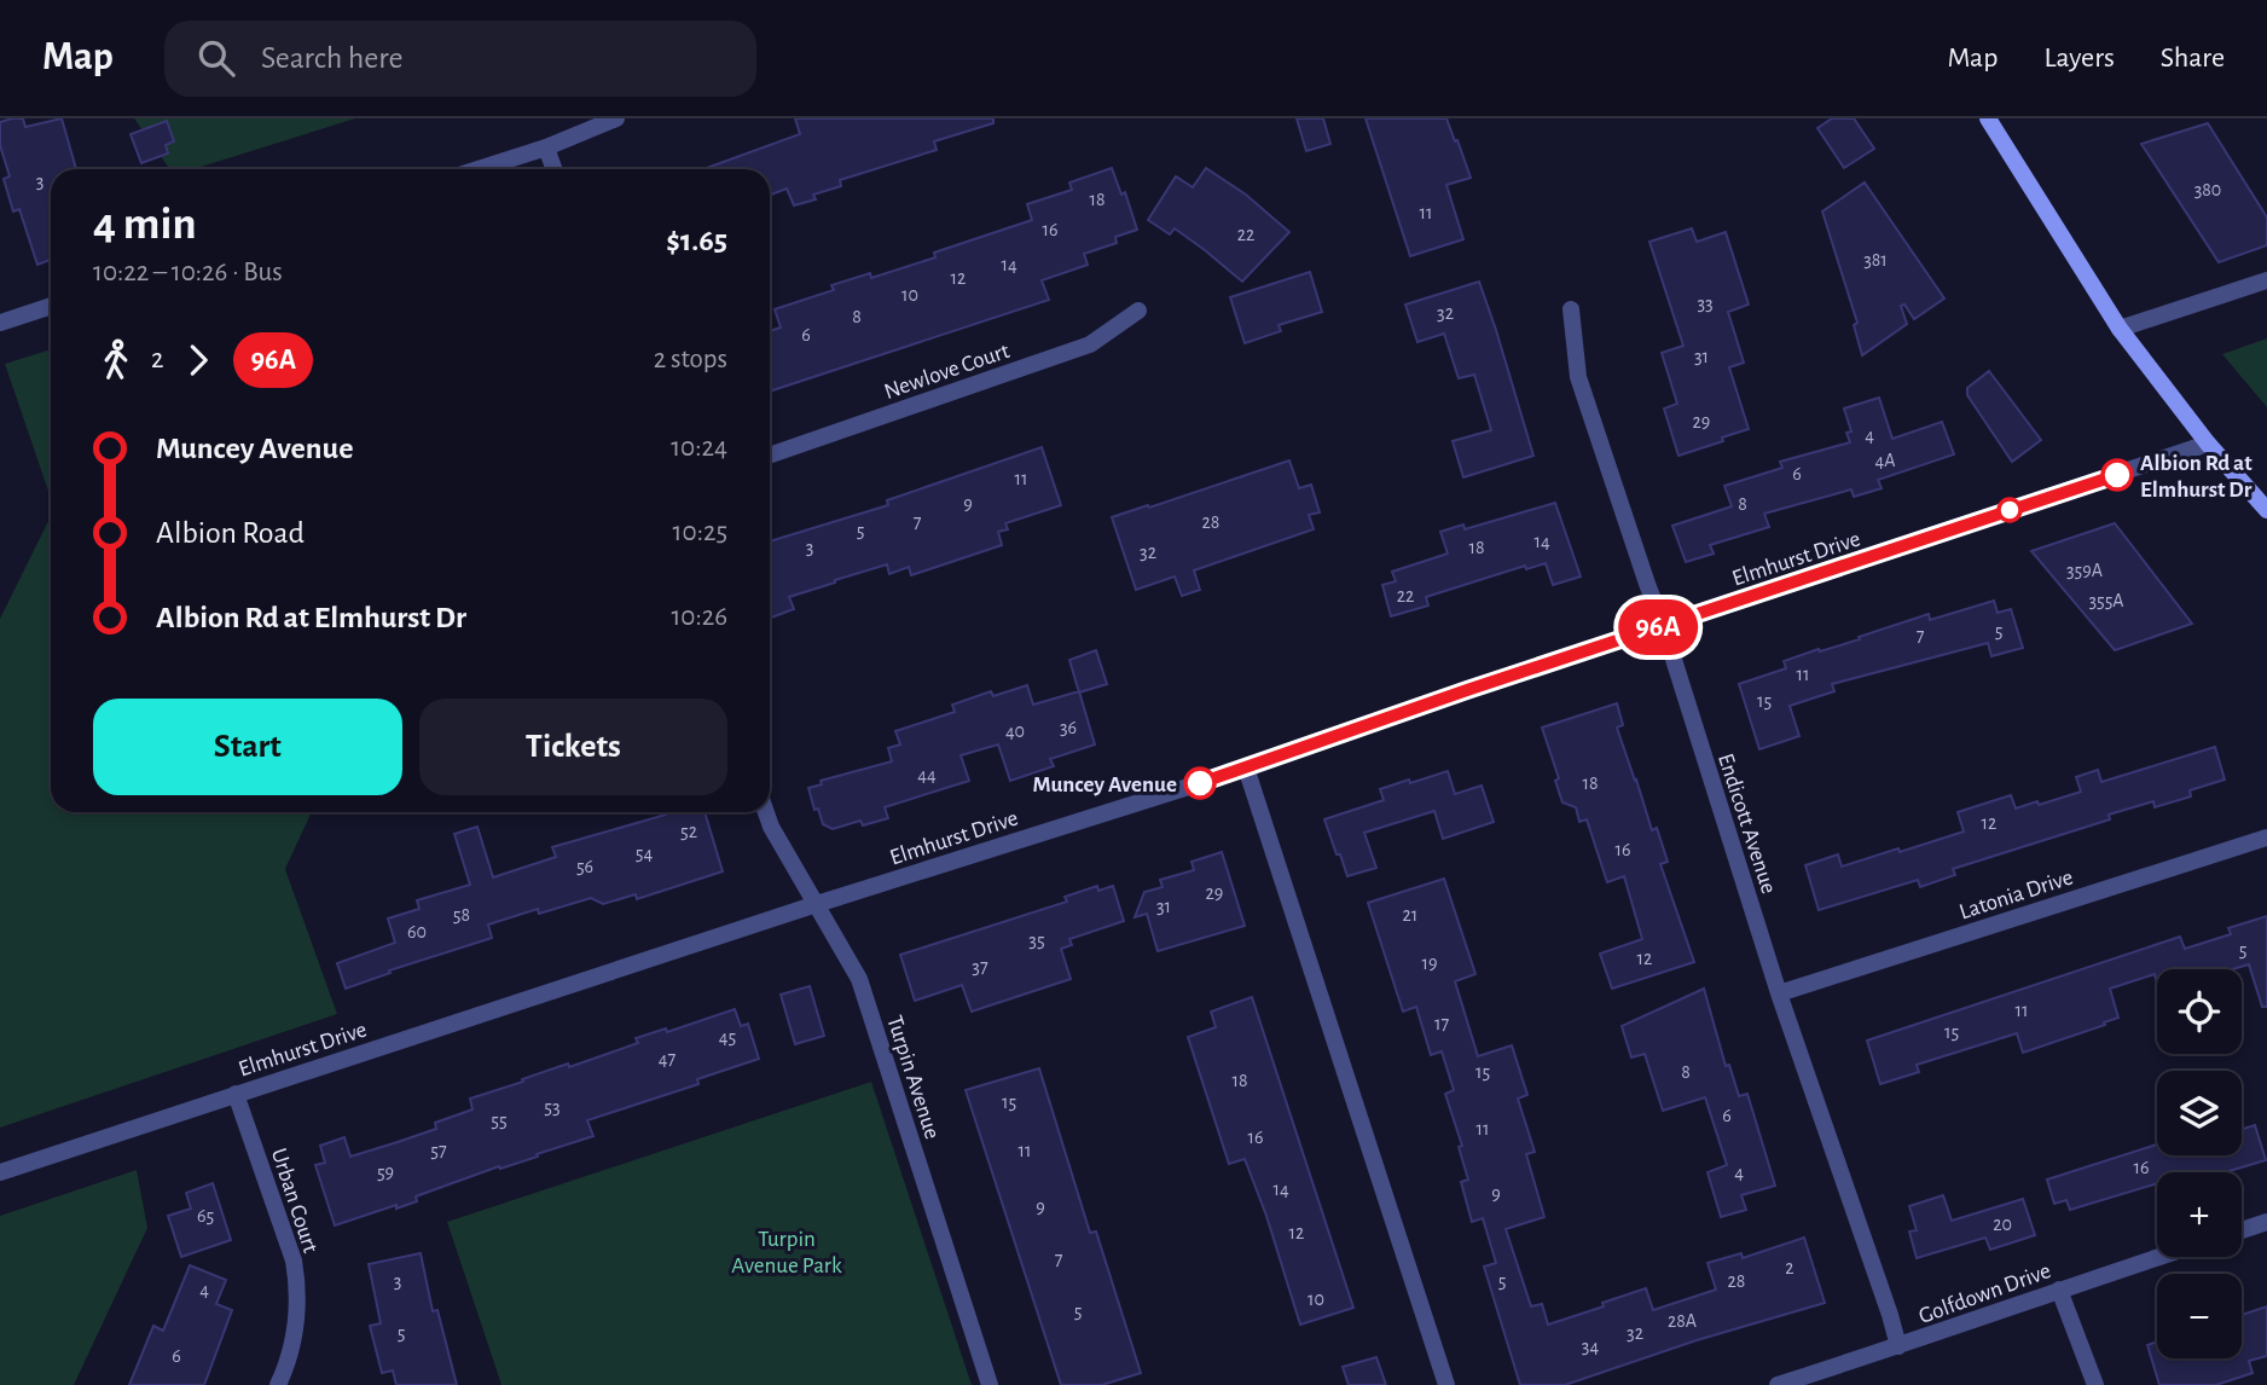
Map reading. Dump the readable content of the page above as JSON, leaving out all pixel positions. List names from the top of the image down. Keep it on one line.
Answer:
{"streets":{"street":["Newlove Court","Elmhurst Drive","Endicott Avenue","Latonia Drive","Turpin Avenue","Urban Court","Golfdown Drive"]},"crossings":[["Elmhurst Drive","Endicott Avenue"],["Elmhurst Drive","Turpin Avenue"],["Elmhurst Drive","Urban Court"],["Endicott Avenue","Latonia Drive"],["Endicott Avenue","Golfdown Drive"]],"parks":["Turpin Avenue Park"],"places":["Albion Rd at Elmhurst Dr","Muncey Avenue"],"lines":["bus line 96A"],"house_numbers":["3","380","18","11","16","22","381","14","12","10","33","32","8","6","31","29","4","4A","6","11","9","8","7","28","5","14","3","18","32","359A","22","355A","5","7","11","15","36","40","44","18","12","52","16","54","56","29","31","58","21","60","35","5","12","19","37","11","17","15","45","47","15","8","18","15","53","6","55","11","16","57","11","16","59","4","14","9","9","65","20","12","7","2","3","5","28","4","10","5","28A","5","32","34","6"],"page":{"header":"Map","search":"Search here","nav":["Map","Layers","Share"],"on_map":"96A","heading":["4 min","10:22 – 10:26 · Bus","$1.65"],"legs":["2","96A","2 stops"],"list":[{"name":"Muncey Avenue","value":"10:24"},{"name":"Albion Road","value":"10:25"},{"name":"Albion Rd at Elmhurst Dr","value":"10:26"}],"buttons":["Start","Tickets"],"map_buttons":["+","−"]}}
